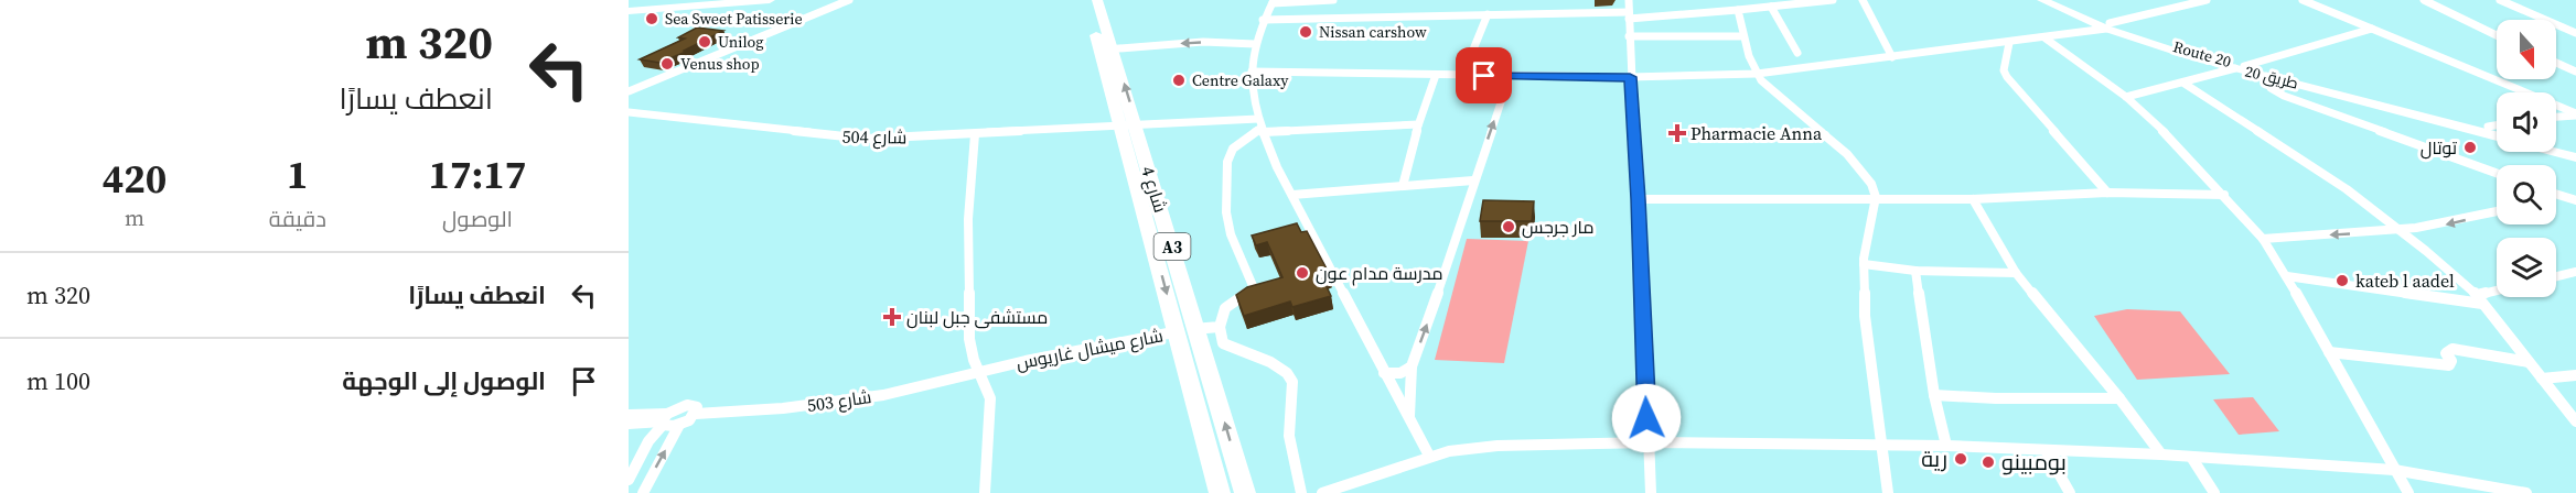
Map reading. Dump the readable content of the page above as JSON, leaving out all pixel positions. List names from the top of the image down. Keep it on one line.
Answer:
{"streets":{"main road":["Route 20","طريق 20","شارع 4","A3"],"street":["شارع 504","شارع ميشال غاريوس","شارع 503"]},"crossings":[["Route 20","طريق 20"],["شارع 504","شارع 4"],["شارع 4","شارع ميشال غاريوس"],["شارع ميشال غاريوس","شارع 503"]],"places":{"other":["Sea Sweet Patisserie","Nissan carshow","Unilog","Venus shop","Centre Galaxy","توتال","مار جرجس","مدرسة مدام عون","kateb l aadel","رية","بومبينو"],"health":["Pharmacie Anna","مستشفى جبل لبنان"]},"north":"bottom","page":{"turn":["320 m","انعطف يسارًا"],"eta":["17:17","الوصول","1","دقيقة","420","m"],"list":[{"name":"انعطف يسارًا","value":"320 m"},{"name":"الوصول إلى الوجهة","value":"100 m"}]}}
